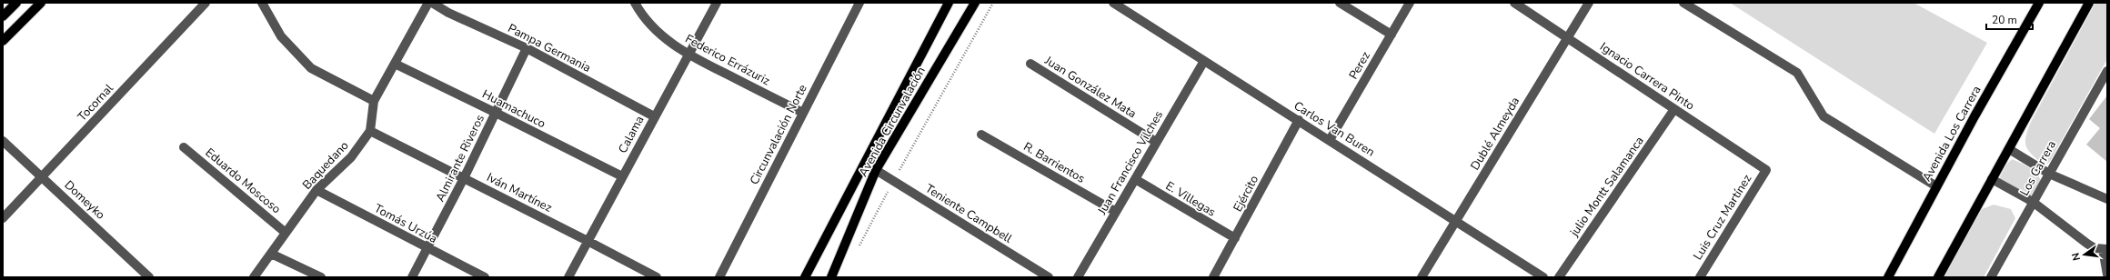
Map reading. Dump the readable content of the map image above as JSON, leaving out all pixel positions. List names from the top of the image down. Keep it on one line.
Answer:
{"streets":{"main road":["Avenida Circunvalación","Avenida Los Carrera"],"street":["Pampa Germania","Federico Errázuriz","Perez","Ignacio Carrera Pinto","Juan González Mata","Tocornal","Huamachuco","Carlos Van Buren","Dublé Almeyda","Calama","Circunvalación Norte","Almirante Riveros","R. Barrientos","Juan Francisco Vilches","Baquedano","Los Carrera","Eduardo Moscoso","julio Montt Salamanca","Iván Martínez","Ejército","E. Villegas","Domeyko","Teniente Campbell","Luis Cruz Martínez","Tomás Urzúa"]},"crossings":[["Pampa Germania","Calama"],["Pampa Germania","Almirante Riveros"],["Federico Errázuriz","Calama"],["Federico Errázuriz","Circunvalación Norte"],["Perez","Carlos Van Buren"],["Ignacio Carrera Pinto","Dublé Almeyda"],["Ignacio Carrera Pinto","julio Montt Salamanca"],["Ignacio Carrera Pinto","Luis Cruz Martínez"],["Juan González Mata","Juan Francisco Vilches"],["Tocornal","Domeyko"],["Huamachuco","Calama"],["Huamachuco","Almirante Riveros"],["Huamachuco","Baquedano"],["Avenida Circunvalación","Teniente Campbell"],["Carlos Van Buren","Dublé Almeyda"],["Carlos Van Buren","Juan Francisco Vilches"],["Carlos Van Buren","Ejército"],["Calama","Iván Martínez"],["Almirante Riveros","Iván Martínez"],["Almirante Riveros","Tomás Urzúa"],["R. Barrientos","Juan Francisco Vilches"],["Juan Francisco Vilches","E. Villegas"],["Baquedano","Eduardo Moscoso"],["Baquedano","Iván Martínez"],["Baquedano","Tomás Urzúa"],["Ejército","E. Villegas"]],"scale_bar":"20 m","north":"left"}
